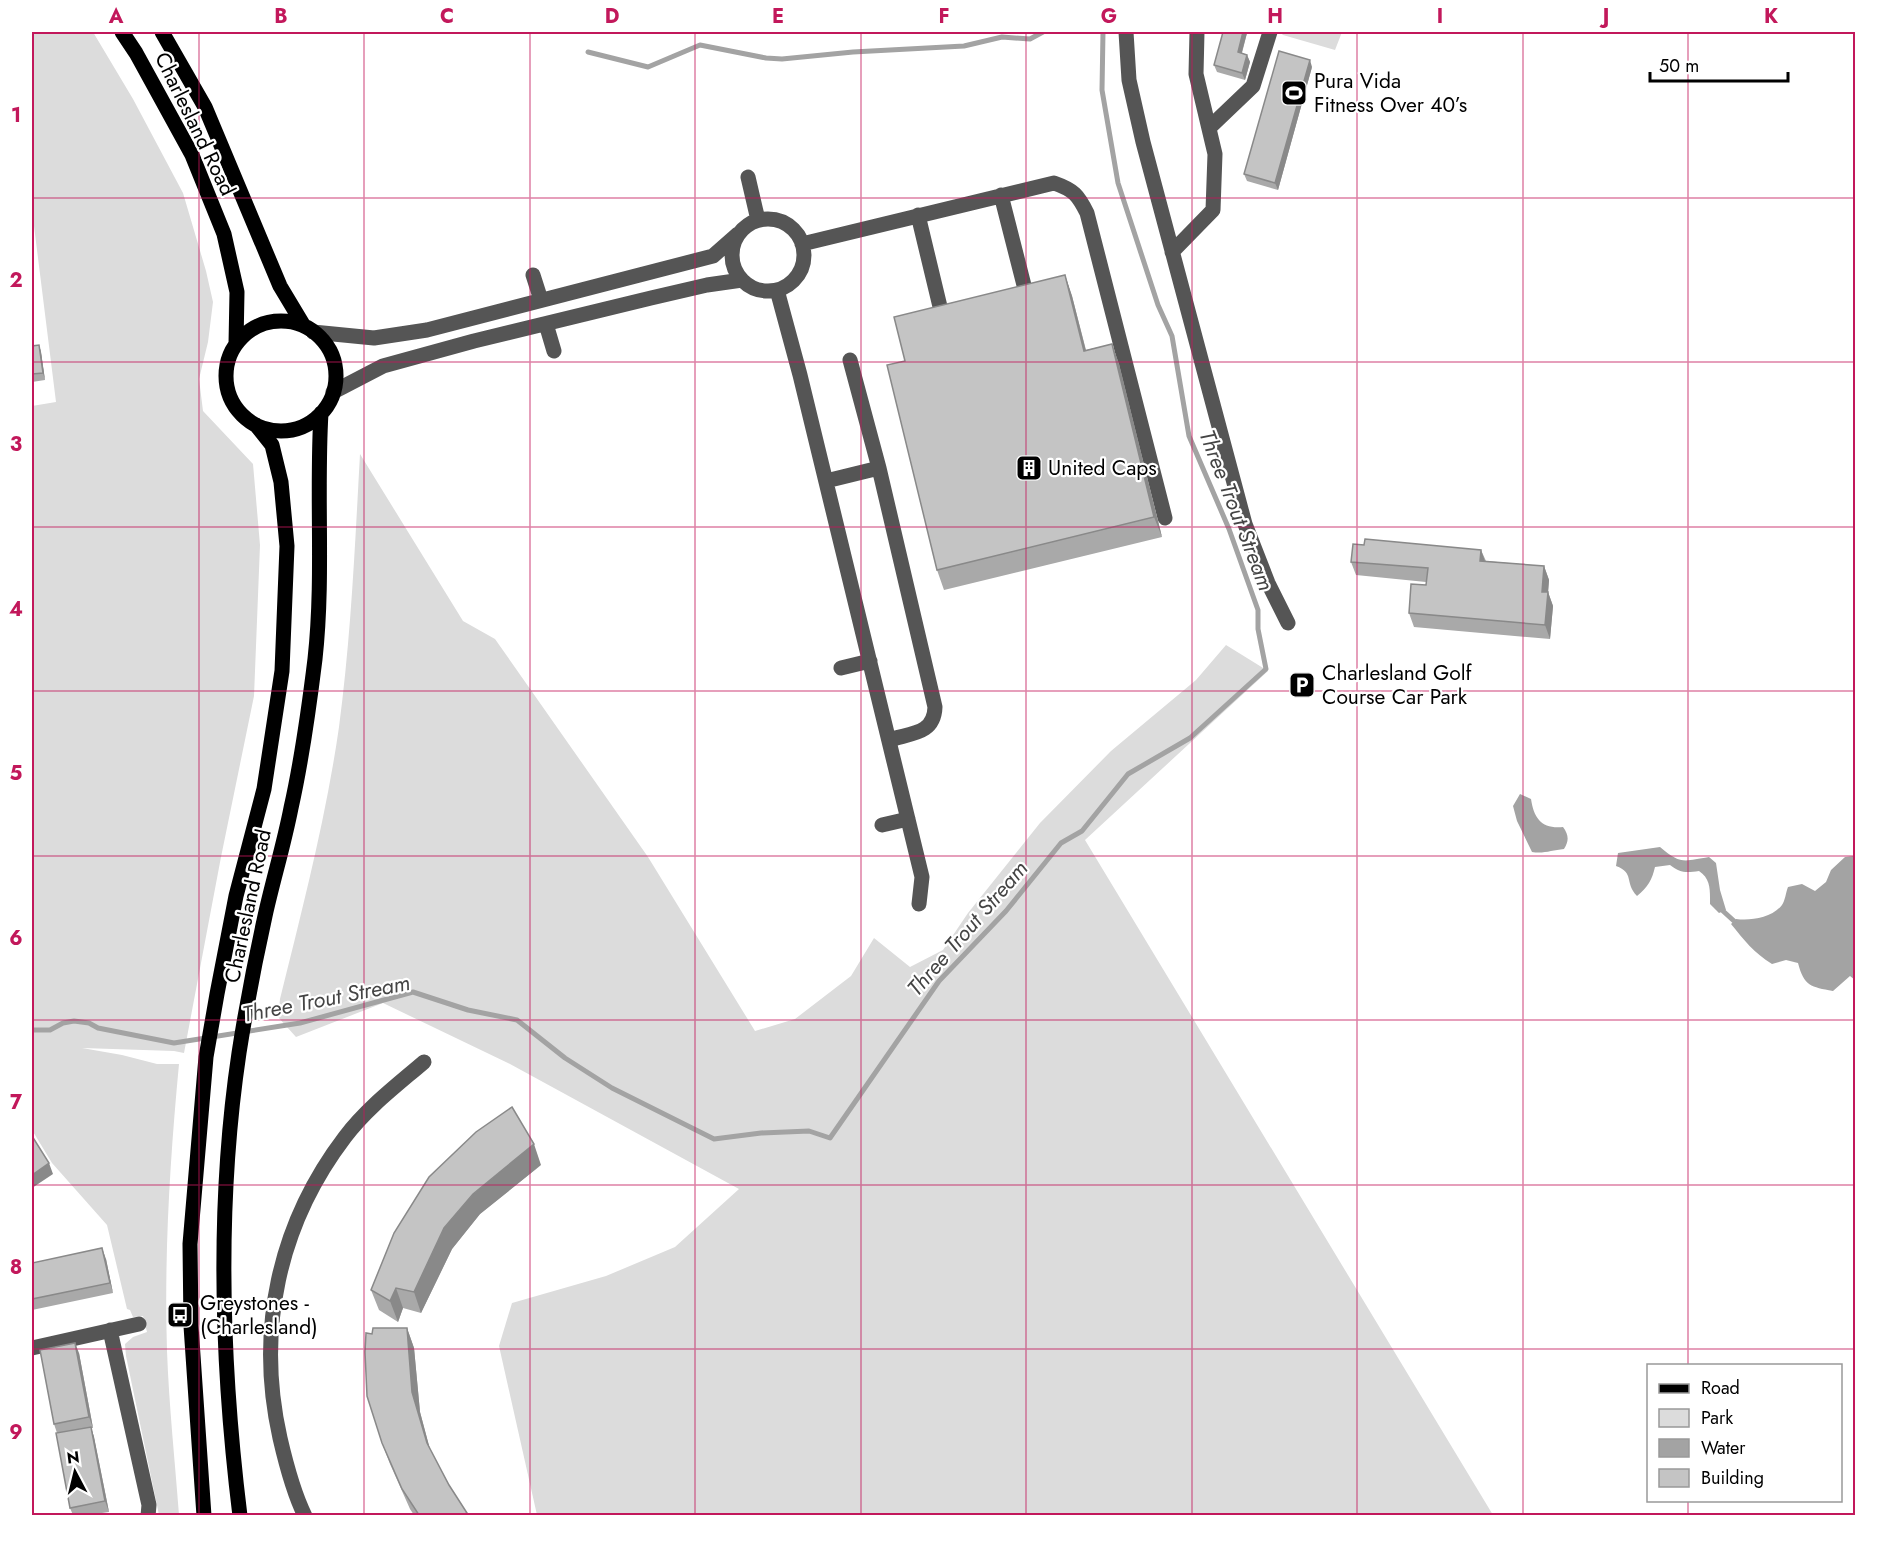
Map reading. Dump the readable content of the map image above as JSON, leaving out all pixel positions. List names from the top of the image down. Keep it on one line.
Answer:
{"streets":{"main road":["Charlesland Road"]},"water":["Three Trout Stream"],"places":{"sports":["Pura Vida Fitness Over 40’s"],"building":["United Caps"],"parking":["Charlesland Golf Course Car Park"],"bus stop":["Greystones - (Charlesland)"]},"legend":["Road","Park","Water","Building"],"scale_bar":"50 m","north":"top","grid":{"columns":["A","B","C","D","E","F","G","H","I","J","K"],"rows":["1","2","3","4","5","6","7","8","9"]}}
